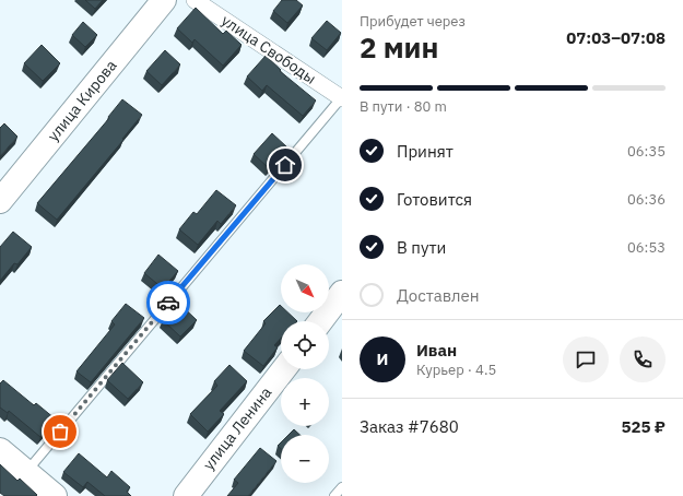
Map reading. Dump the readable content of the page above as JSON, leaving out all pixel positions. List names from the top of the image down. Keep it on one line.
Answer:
{"streets":{"main road":["улица Кирова","улица Ленина"],"street":["улица Свободы"]},"north":"bottom right","page":{"heading":["2 мин","Прибудет через","07:03–07:08"],"panel":["Иван","Курьер · 4.5","Заказ #7680","525 ₽"],"bar":"В пути · 80 m","list":[["Принят","06:35"],["Готовится","06:36"],["В пути","06:53"],"Доставлен"],"map_buttons":["+","−"],"round":"И"}}
